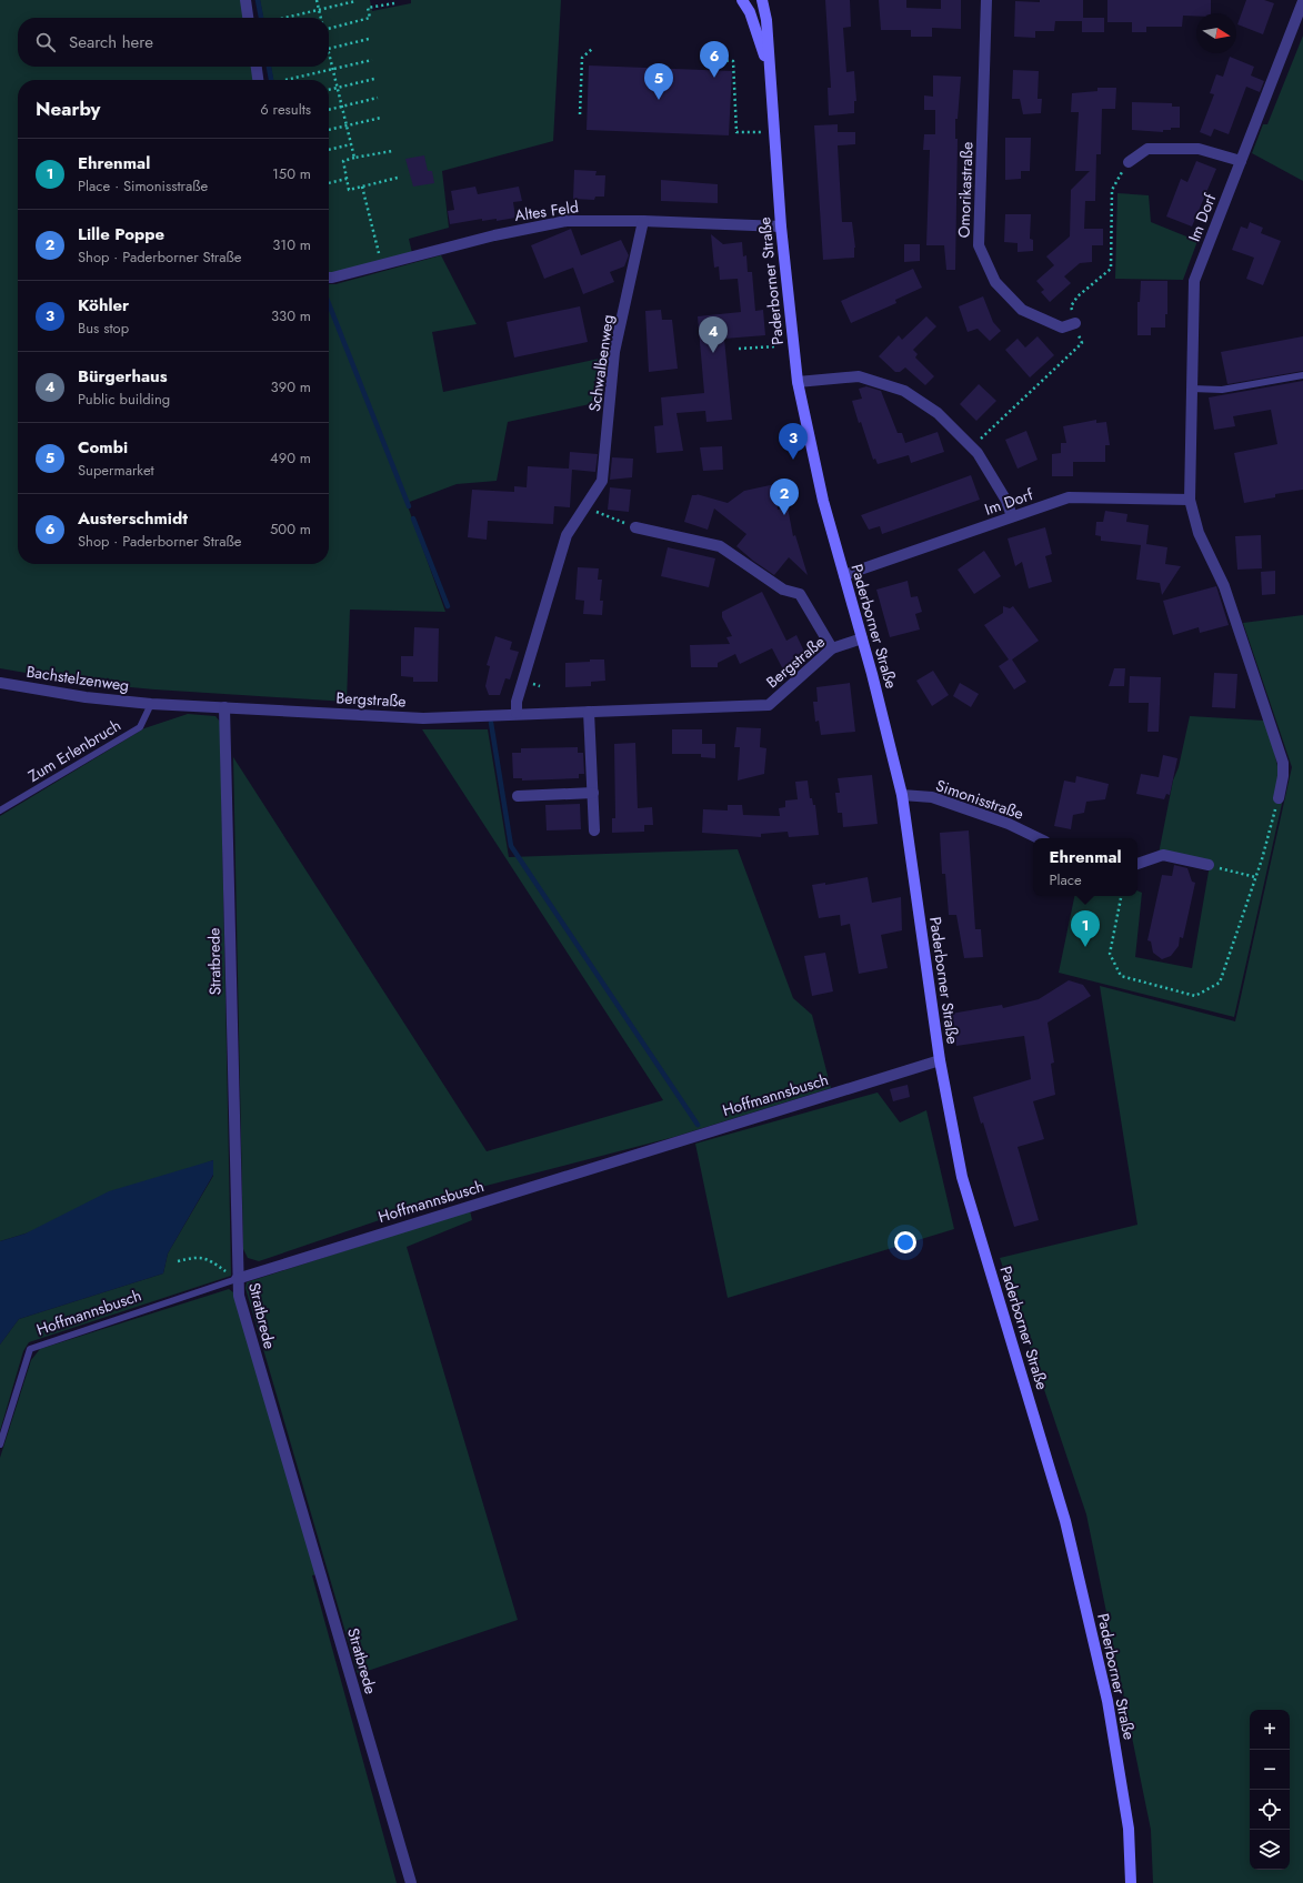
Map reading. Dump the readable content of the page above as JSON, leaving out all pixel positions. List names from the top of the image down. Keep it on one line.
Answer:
{"streets":{"main road":["Paderborner Straße"],"street":["Omorikastraße","Altes Feld","Im Dorf","Schwalbenweg","Bergstraße","Bachstelzenweg","Simonisstraße","Stratbrede","Hoffmannsbusch"],"lane":["Zum Erlenbruch"]},"crossings":[["Altes Feld","Paderborner Straße"],["Altes Feld","Schwalbenweg"],["Im Dorf","Paderborner Straße"],["Paderborner Straße","Bergstraße"],["Paderborner Straße","Simonisstraße"],["Paderborner Straße","Hoffmannsbusch"],["Schwalbenweg","Bergstraße"],["Bergstraße","Bachstelzenweg"],["Bergstraße","Zum Erlenbruch"],["Bergstraße","Stratbrede"],["Bachstelzenweg","Zum Erlenbruch"],["Stratbrede","Hoffmannsbusch"]],"north":"right","page":{"search":"Search here","pins":["6","5","4","3","2","1"],"heading":["Nearby","6 results"],"list":[{"mark":"1","name":"Ehrenmal","note":"Place · Simonisstraße","value":"150 m"},{"mark":"2","name":"Lille Poppe","note":"Shop · Paderborner Straße","value":"310 m"},{"mark":"3","name":"Köhler","note":"Bus stop","value":"330 m"},{"mark":"4","name":"Bürgerhaus","note":"Public building","value":"390 m"},{"mark":"5","name":"Combi","note":"Supermarket","value":"490 m"},{"mark":"6","name":"Austerschmidt","note":"Shop · Paderborner Straße","value":"500 m"}],"popup":["Ehrenmal","Place"],"map_buttons":["+","−"]}}
